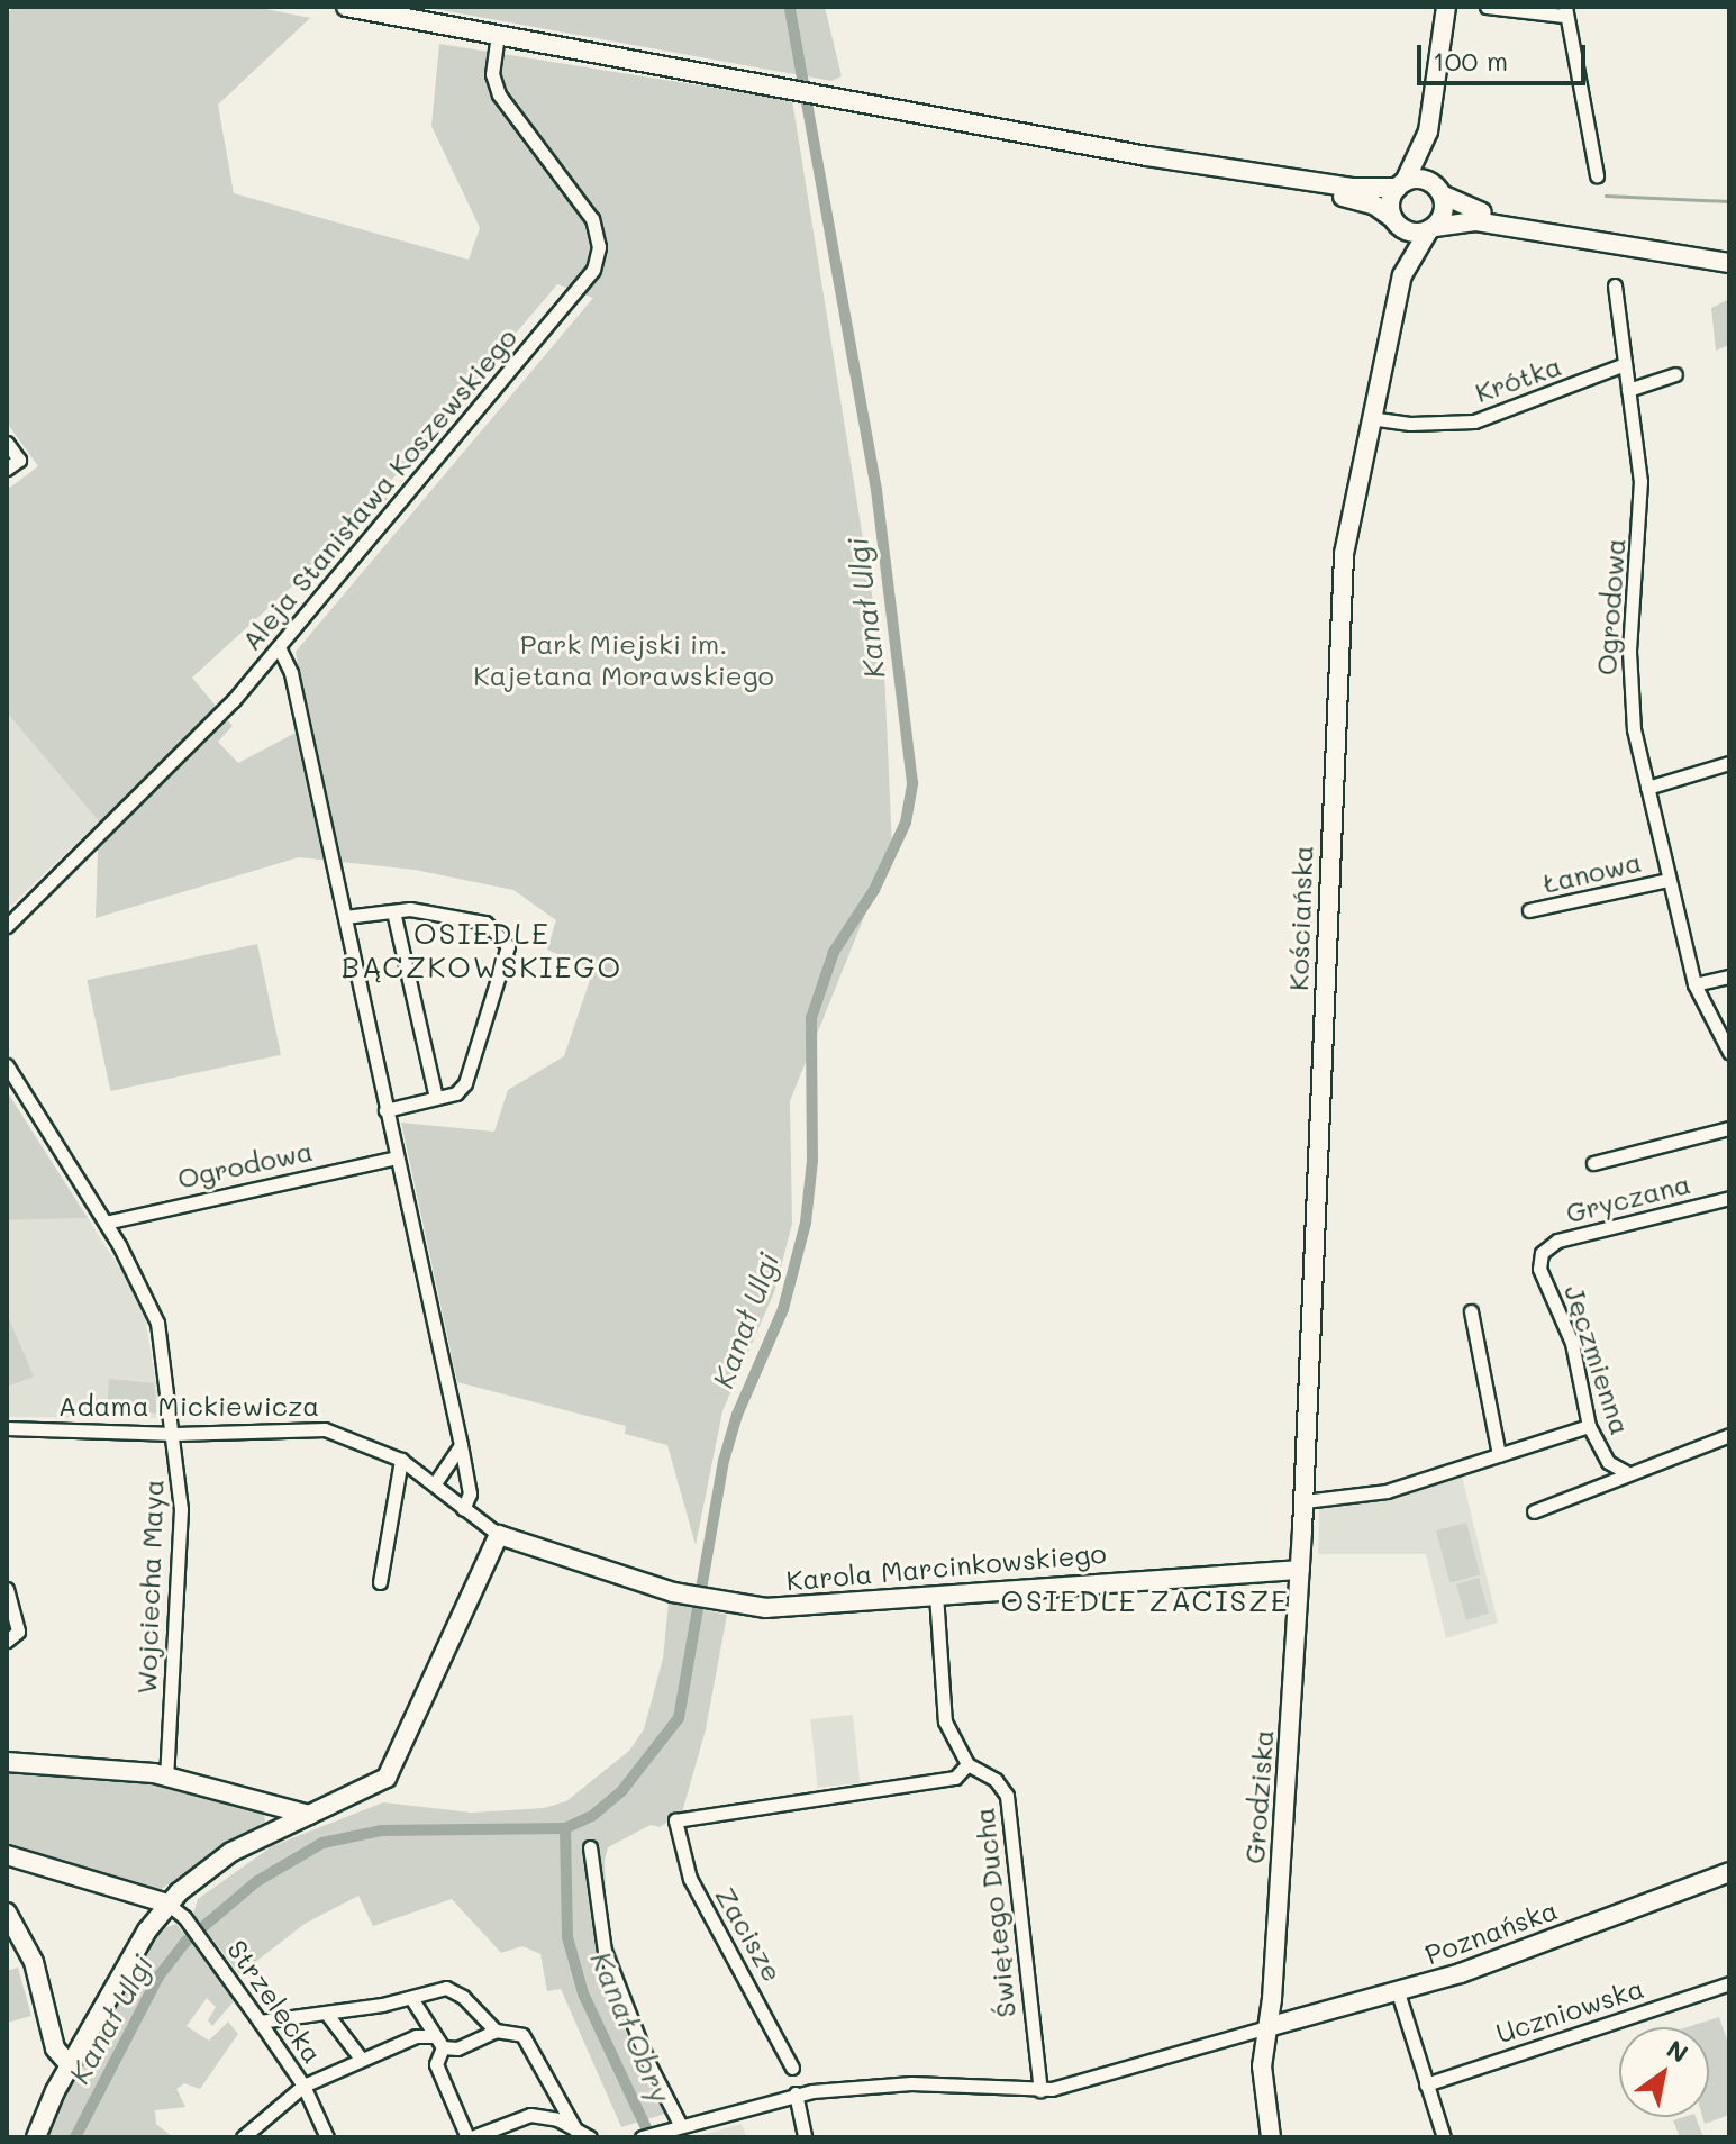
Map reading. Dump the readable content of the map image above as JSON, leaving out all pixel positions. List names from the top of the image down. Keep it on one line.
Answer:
{"streets":{"main road":["Kościańska","Karola Marcinkowskiego","Grodziska","Poznańska"],"street":["Krótka","Aleja Stanisława Koszewskiego","Ogrodowa","Łanowa","Gryczana","Jęczmienna","Adama Mickiewicza","Wojciecha Maya","Świętego Ducha","Zacisze","Strzelecka","Uczniowska"]},"crossings":[["Krótka","Ogrodowa"],["Krótka","Kościańska"],["Ogrodowa","Łanowa"],["Ogrodowa","Wojciecha Maya"],["Kościańska","Karola Marcinkowskiego"],["Kościańska","Grodziska"],["Gryczana","Jęczmienna"],["Adama Mickiewicza","Karola Marcinkowskiego"],["Adama Mickiewicza","Wojciecha Maya"],["Karola Marcinkowskiego","Grodziska"],["Karola Marcinkowskiego","Świętego Ducha"],["Grodziska","Poznańska"],["Świętego Ducha","Zacisze"]],"districts":["OSIEDLE BĄCZKOWSKIEGO","OSIEDLE ZACISZE"],"water":["Kanał Ulgi","Kanał Obry"],"parks":["Park Miejski im. Kajetana Morawskiego"],"scale_bar":"100 m","north":"top right"}
